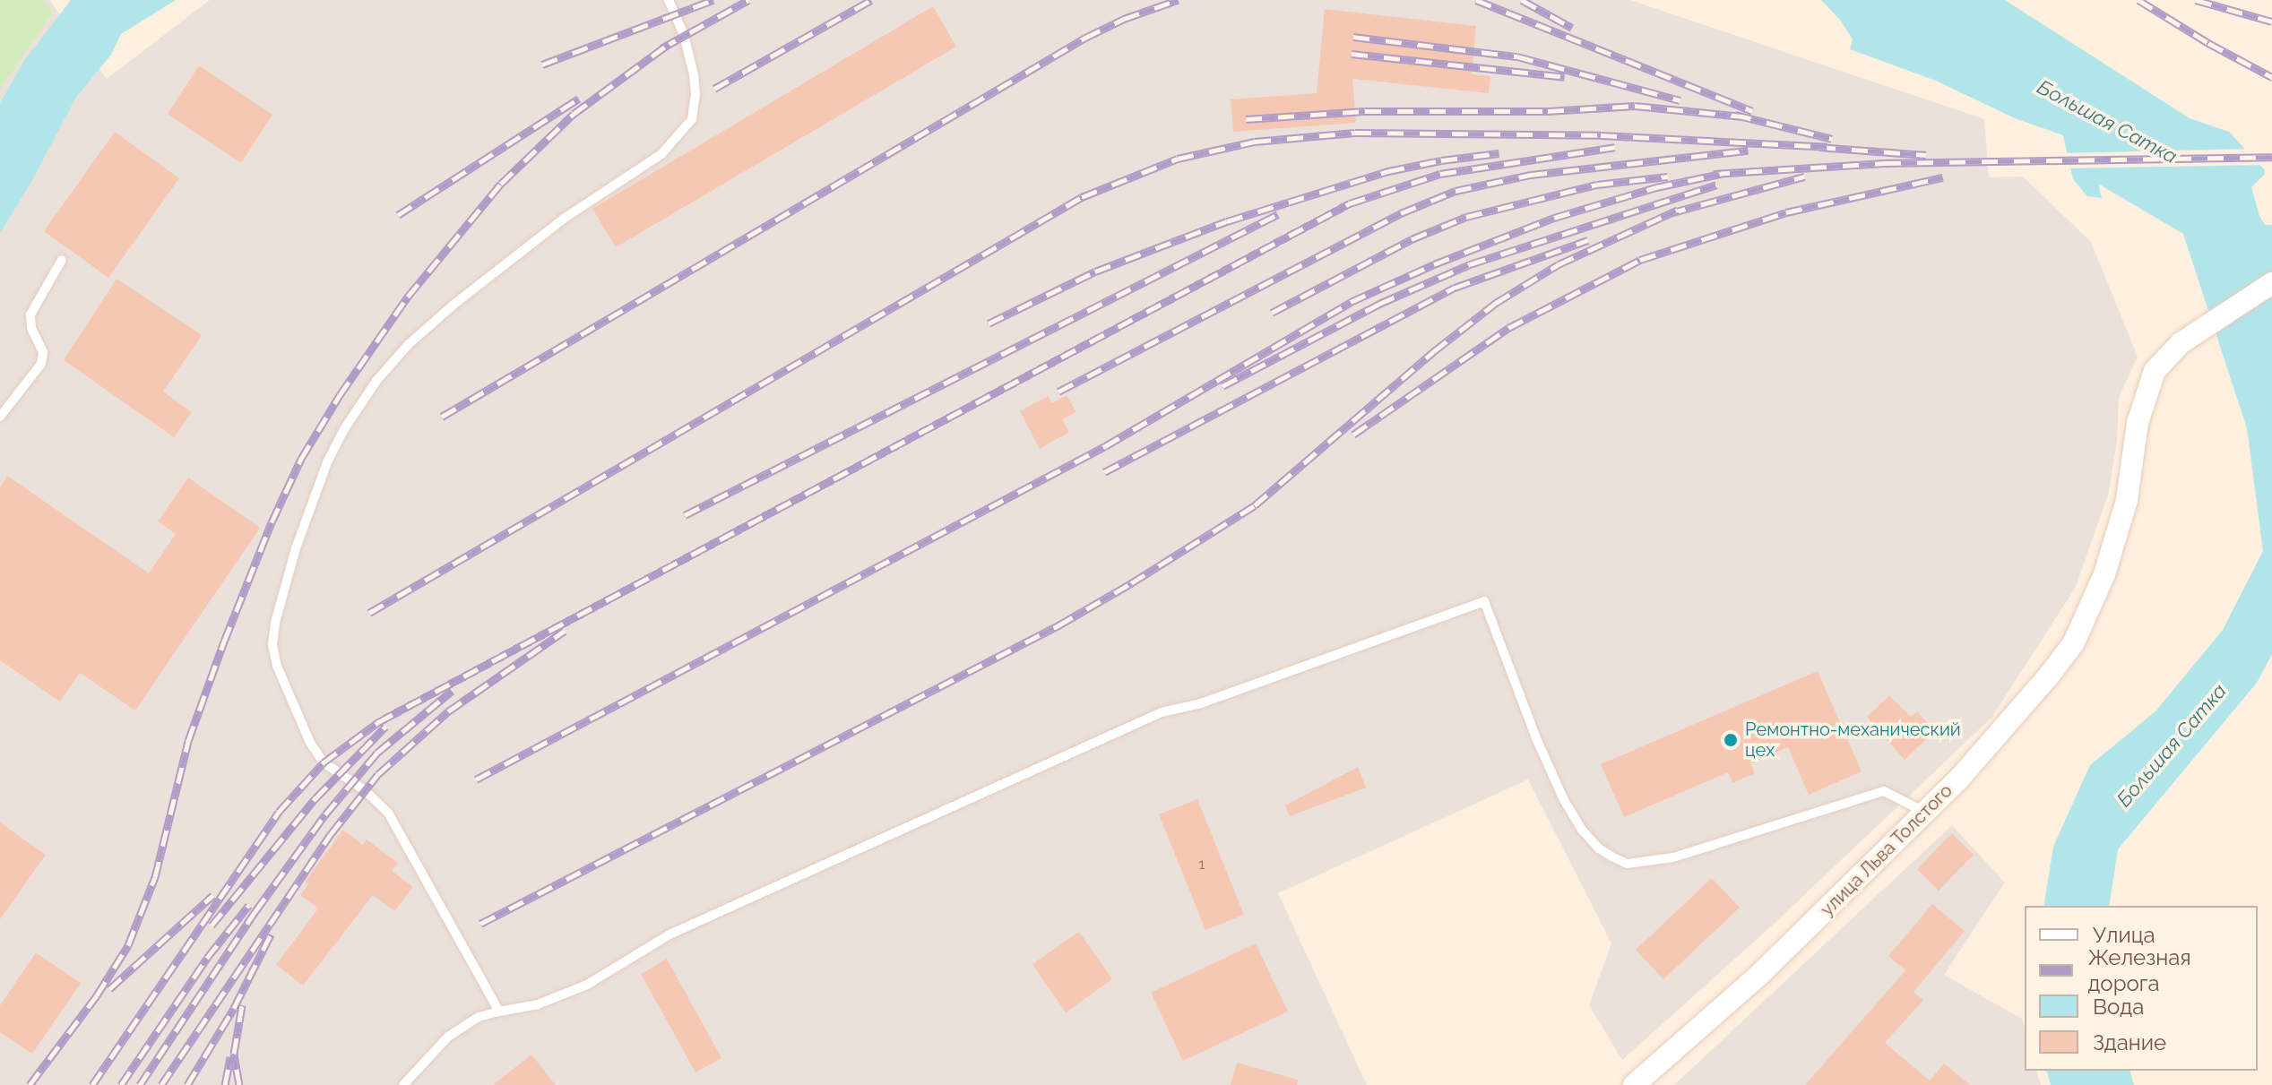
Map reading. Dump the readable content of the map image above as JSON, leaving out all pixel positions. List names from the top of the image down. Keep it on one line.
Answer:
{"streets":{"street":["улица Льва Толстого"]},"water":["Большая Сатка"],"places":["Ремонтно-механический цех"],"house_numbers":["1"],"legend":["Улица","Железная дорога","Вода","Здание"]}
